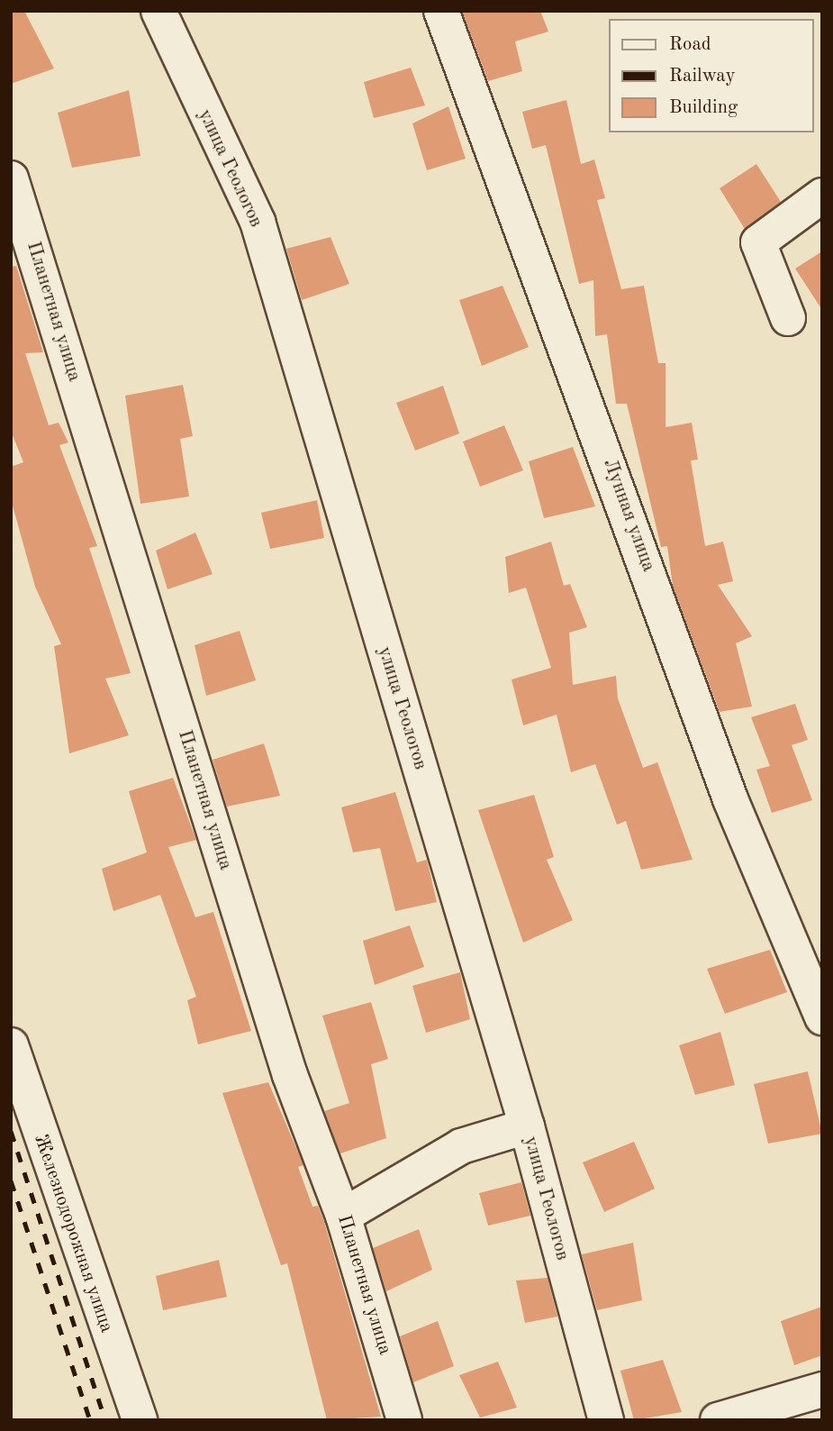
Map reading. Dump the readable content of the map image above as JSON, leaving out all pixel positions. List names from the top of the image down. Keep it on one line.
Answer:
{"streets":{"street":["улица Геологов","Планетная улица","Лунная улица","Железнодорожная улица"]},"legend":["Road","Railway","Building"]}
